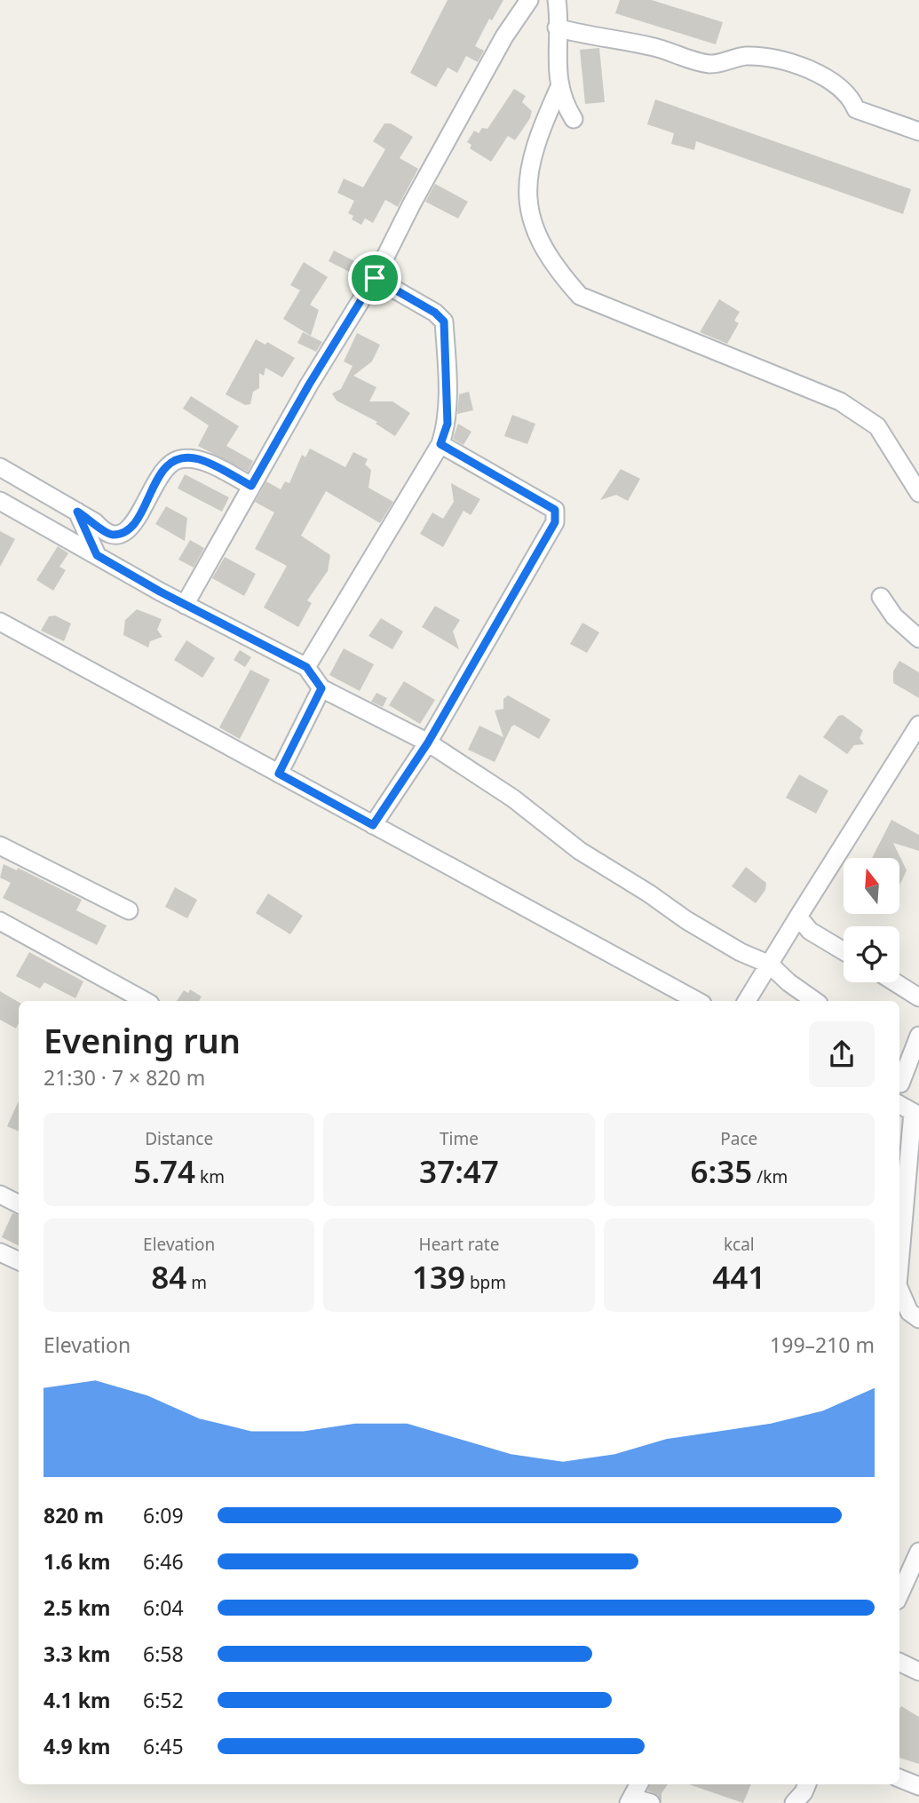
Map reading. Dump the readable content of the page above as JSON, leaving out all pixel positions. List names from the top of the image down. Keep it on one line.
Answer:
{"north":"top","page":{"heading":["Evening run","21:30 · 7 × 820 m"],"stats":[["Distance","5.74 km"],["Time","37:47"],["Pace","6:35 /km"],["Elevation","84 m"],["Heart rate","139 bpm"],["kcal","441"]],"chart":["Elevation","199–210 m"],"list":[{"name":"820 m","note":"6:09"},{"name":"1.6 km","note":"6:46"},{"name":"2.5 km","note":"6:04"},{"name":"3.3 km","note":"6:58"},{"name":"4.1 km","note":"6:52"},{"name":"4.9 km","note":"6:45"}]}}
